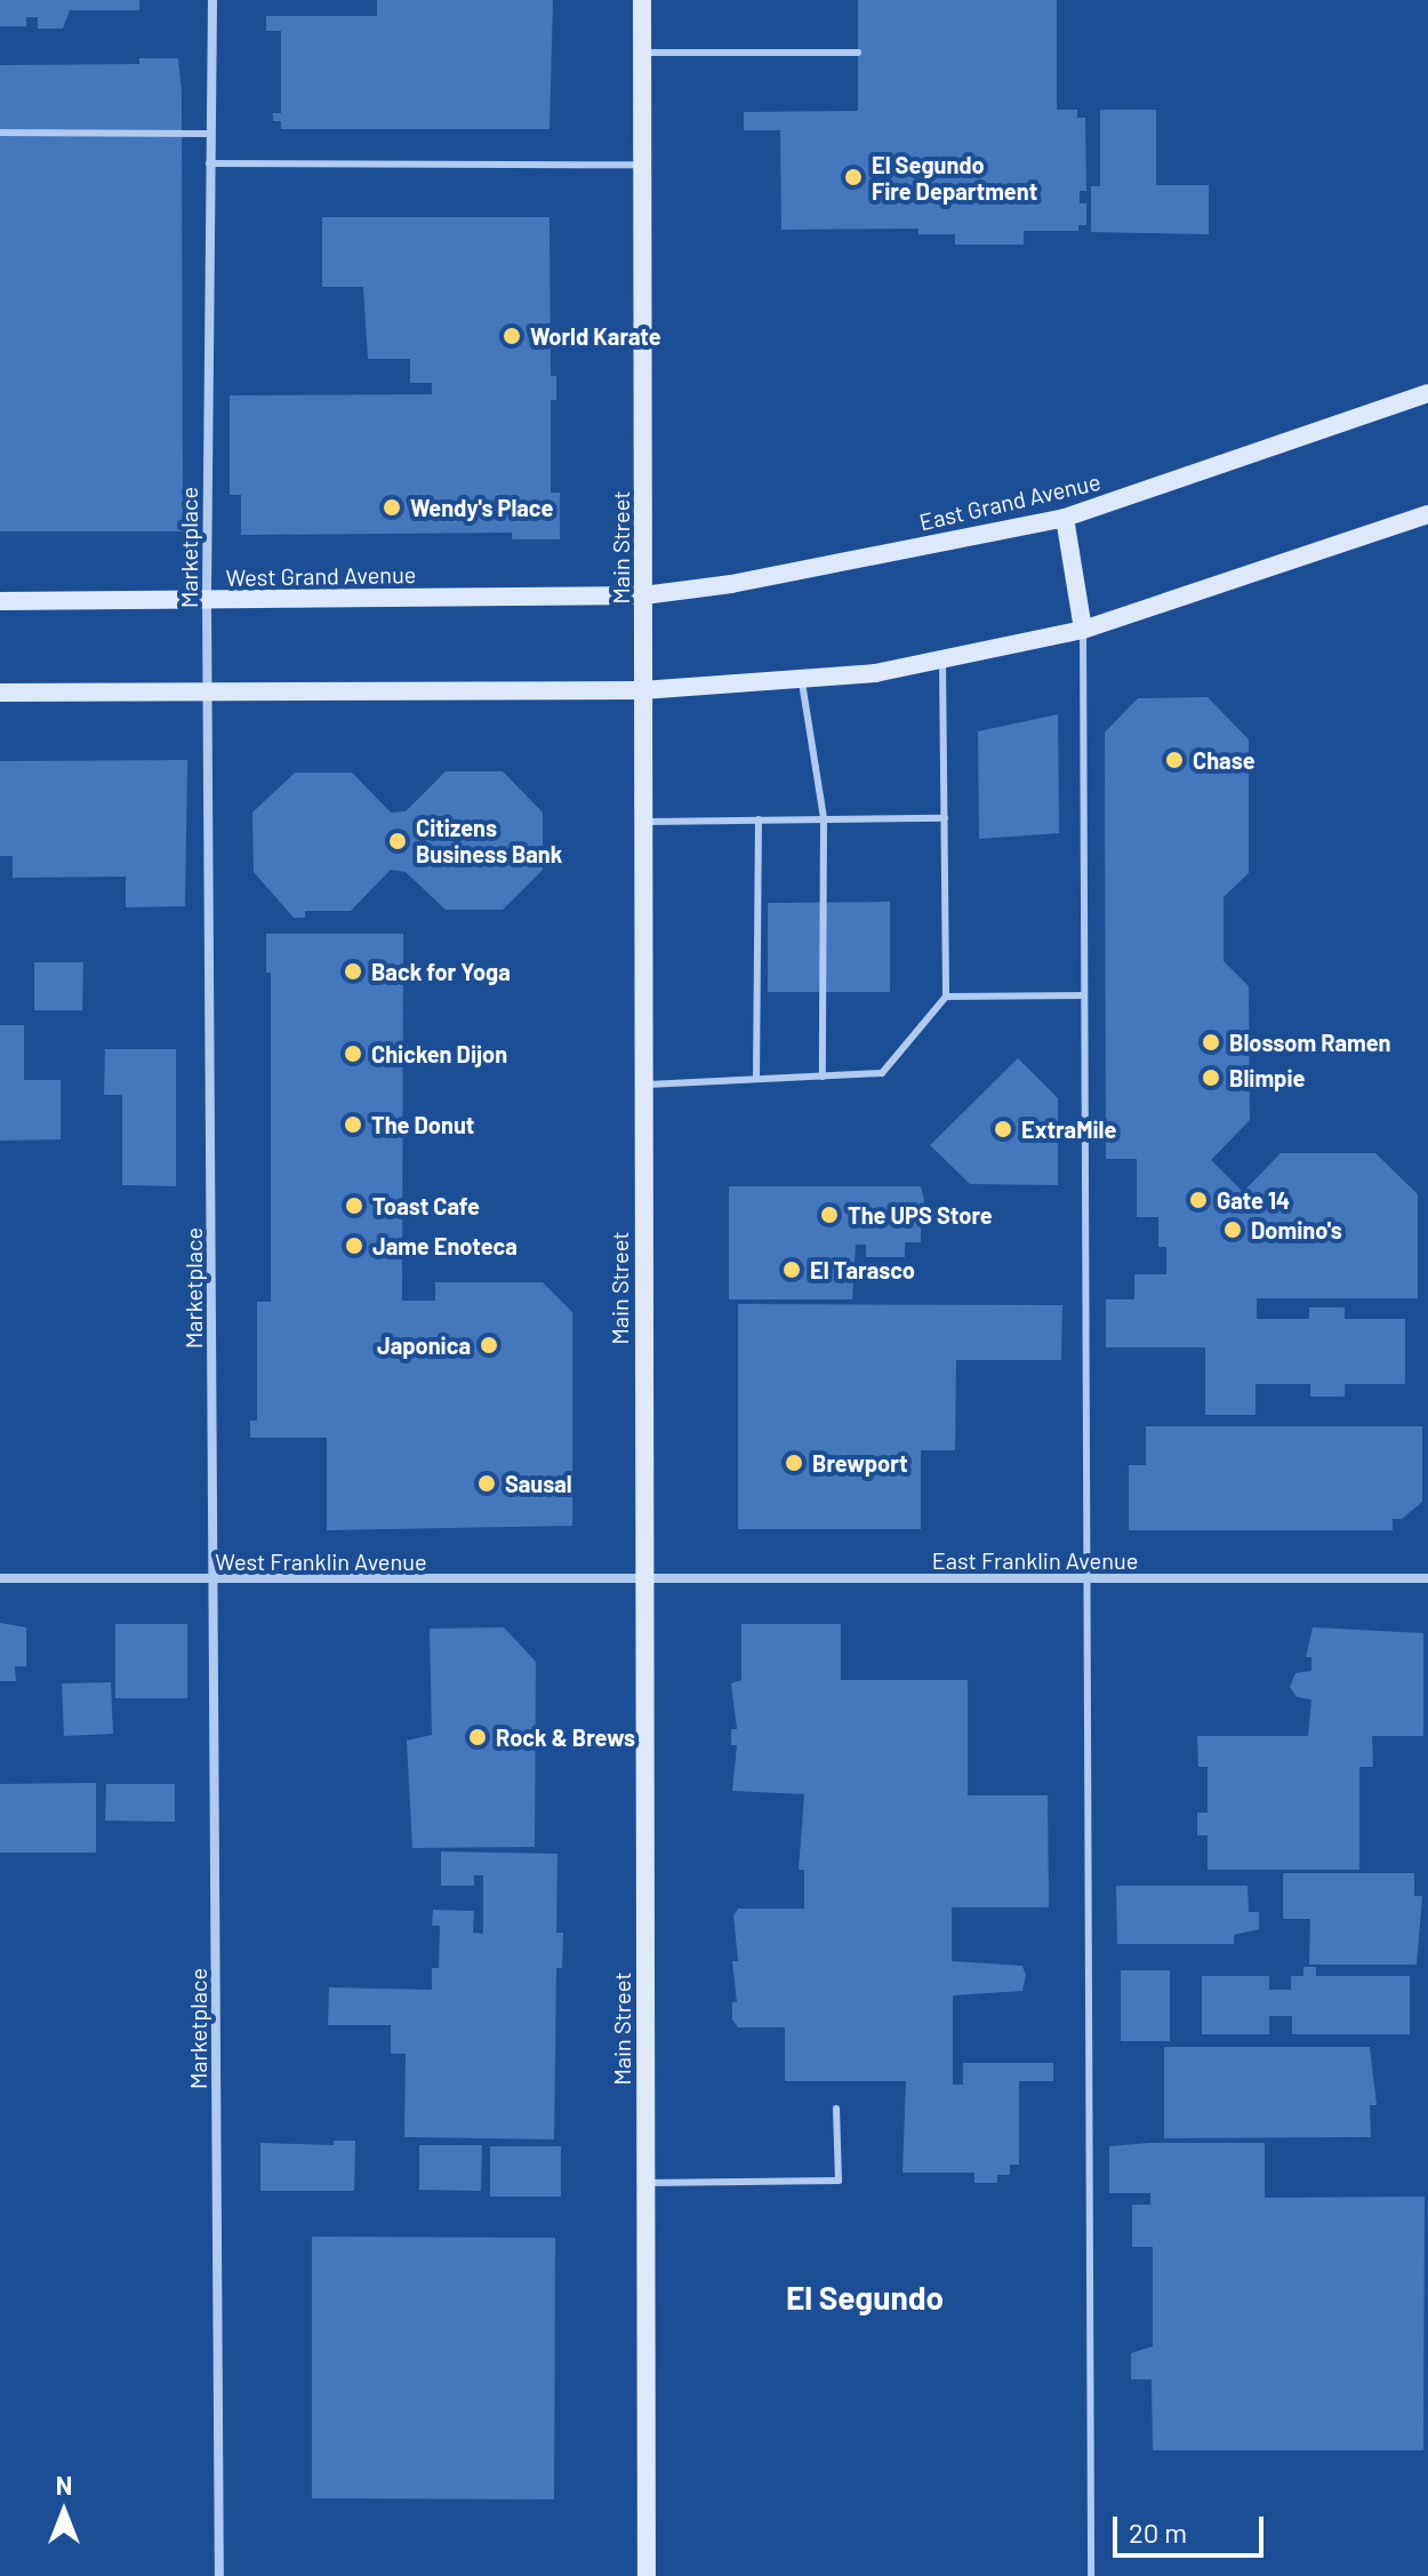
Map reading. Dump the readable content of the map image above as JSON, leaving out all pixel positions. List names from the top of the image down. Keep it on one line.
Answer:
{"streets":{"main road":["East Grand Avenue","Main Street","West Grand Avenue"],"street":["Marketplace","East Franklin Avenue","West Franklin Avenue"]},"crossings":[["East Grand Avenue","Main Street"],["East Grand Avenue","West Grand Avenue"],["Marketplace","West Grand Avenue"],["Marketplace","West Franklin Avenue"],["Main Street","West Grand Avenue"],["Main Street","East Franklin Avenue"],["Main Street","West Franklin Avenue"],["East Franklin Avenue","West Franklin Avenue"]],"districts":["El Segundo"],"places":["El Segundo Fire Department","World Karate","Wendy's Place","Chase","Citizens Business Bank","Back for Yoga","Blossom Ramen","Chicken Dijon","Blimpie","The Donut","ExtraMile","Gate 14","Toast Cafe","The UPS Store","Domino's","Jame Enoteca","El Tarasco","Japonica","Brewport","Sausal","Rock & Brews"],"scale_bar":"20 m","north":"top"}
